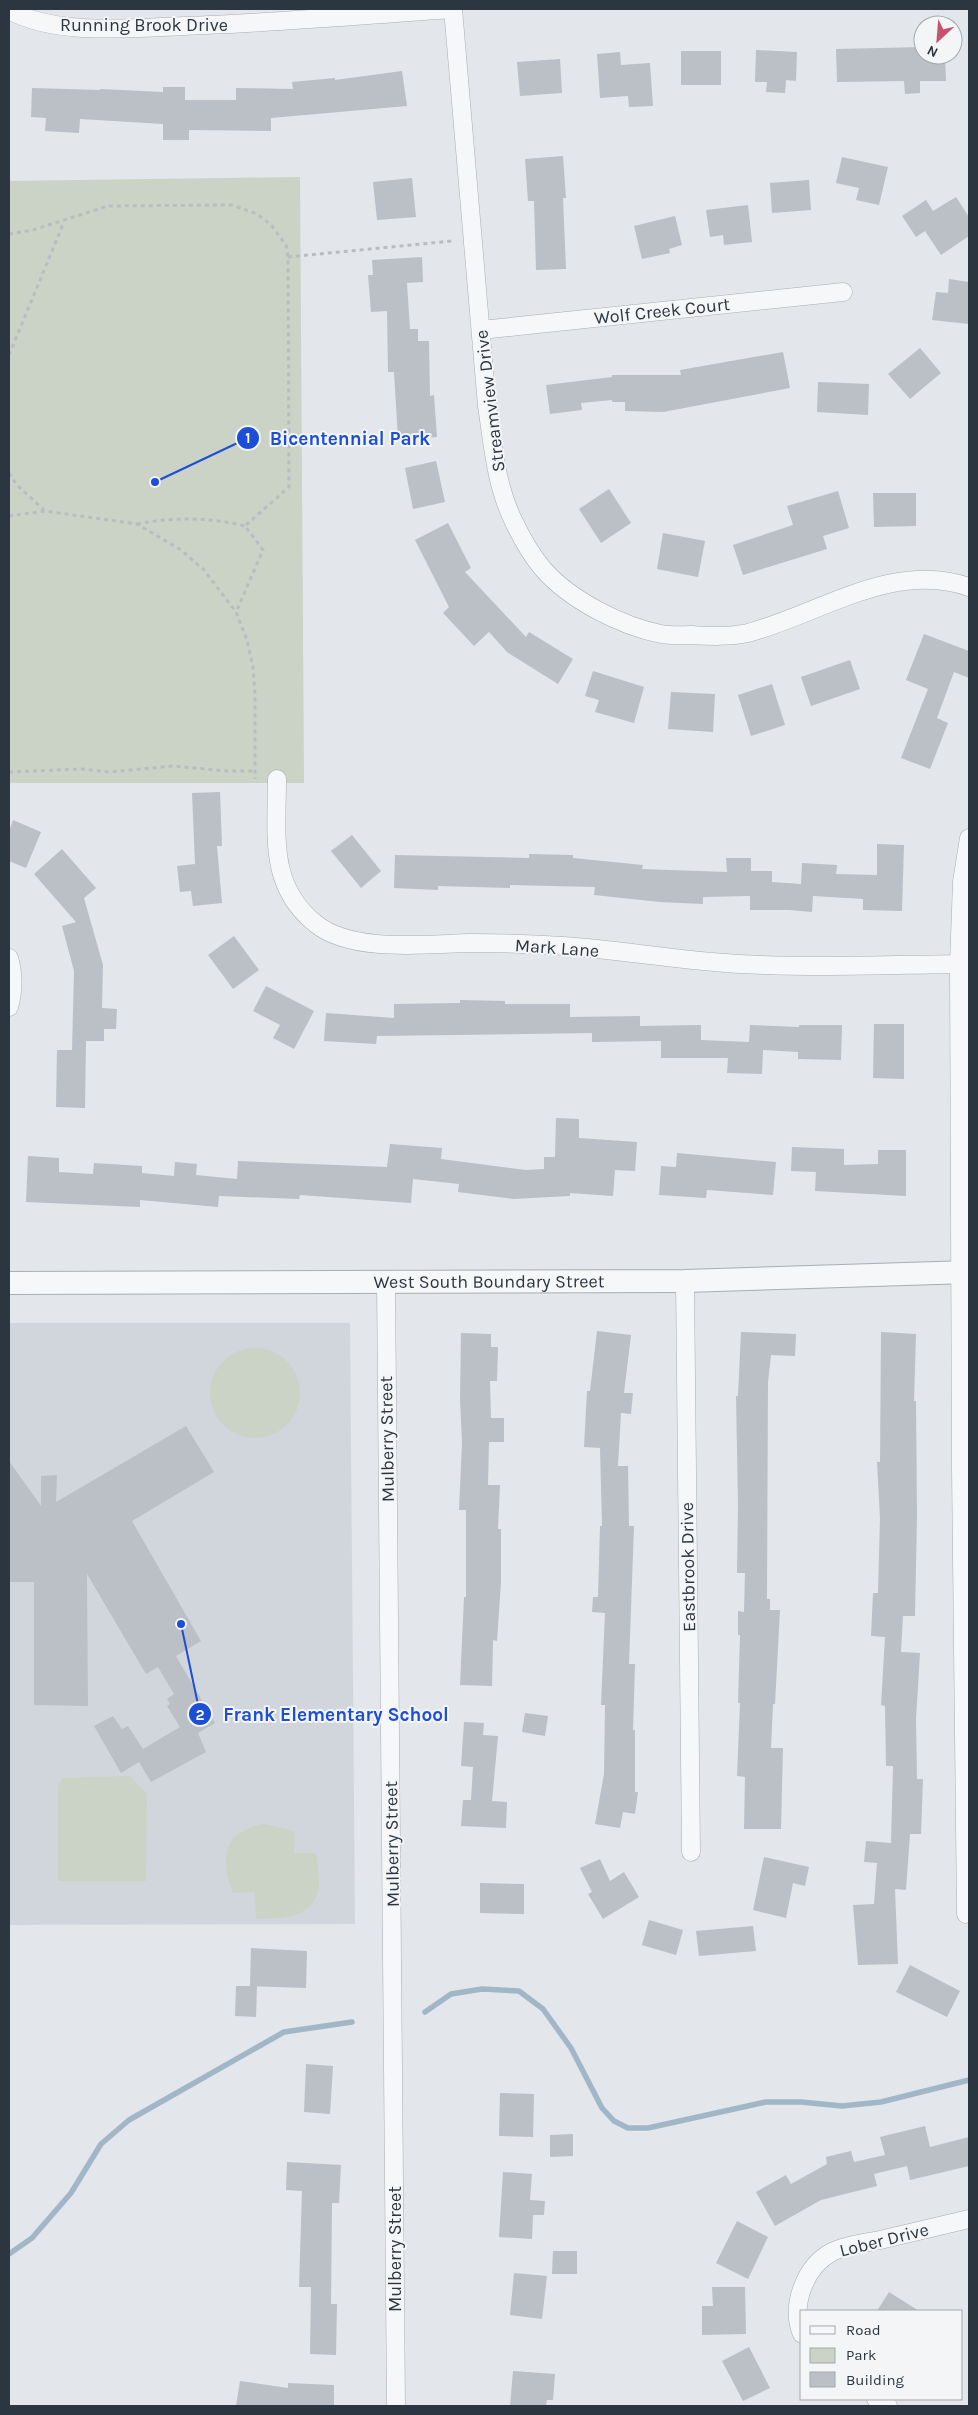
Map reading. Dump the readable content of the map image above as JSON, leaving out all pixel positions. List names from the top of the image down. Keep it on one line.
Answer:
{"streets":{"street":["Running Brook Drive","Wolf Creek Court","Streamview Drive","Mark Lane","West South Boundary Street","Mulberry Street","Eastbrook Drive","Lober Drive"]},"crossings":[["Running Brook Drive","Streamview Drive"],["Wolf Creek Court","Streamview Drive"],["West South Boundary Street","Mulberry Street"],["West South Boundary Street","Eastbrook Drive"]],"places":["Bicentennial Park","Frank Elementary School"],"legend":["Road","Park","Building"],"north":"bottom left"}
